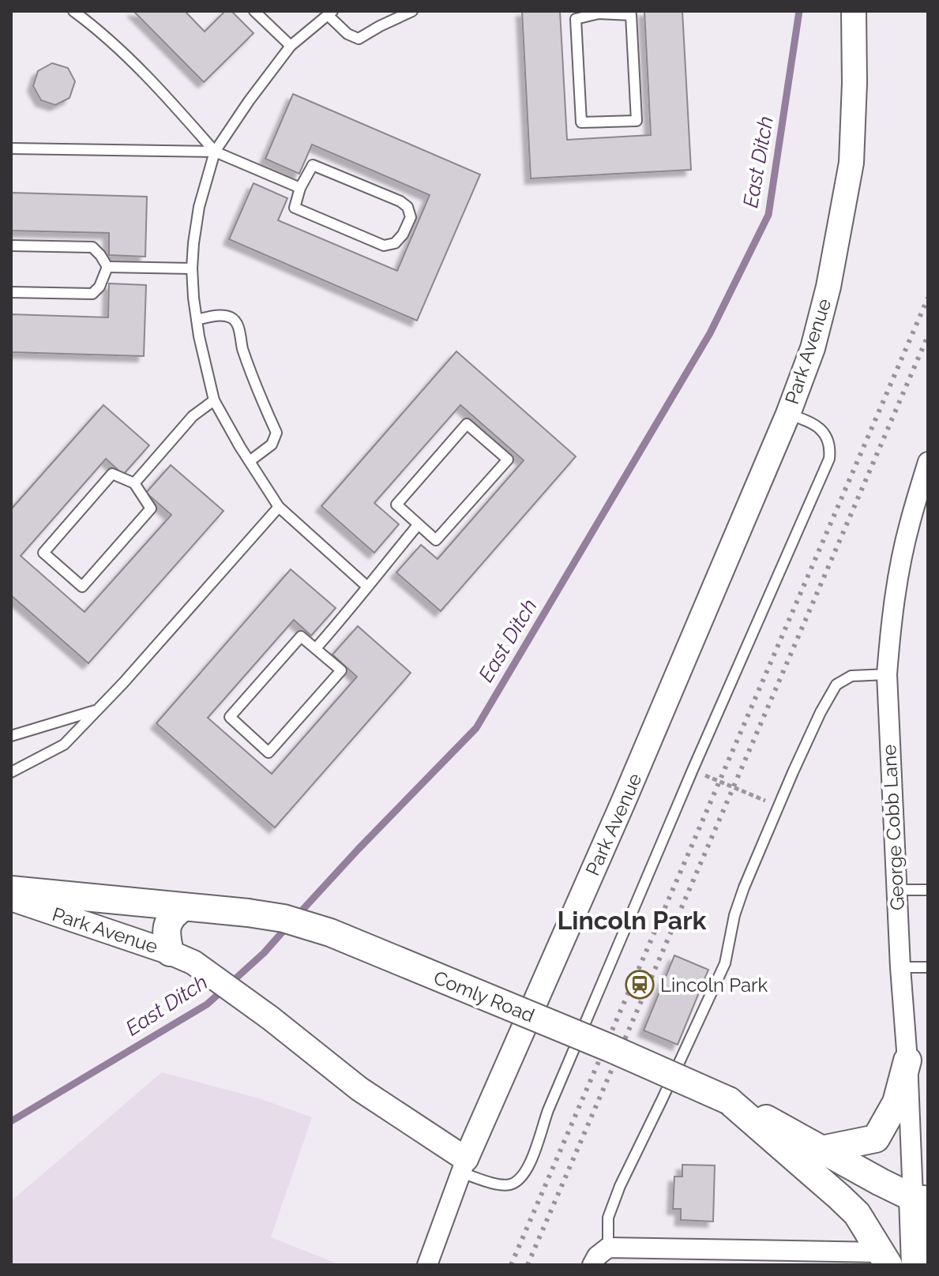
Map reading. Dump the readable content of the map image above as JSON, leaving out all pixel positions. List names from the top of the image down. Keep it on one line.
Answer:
{"streets":{"main road":["Comly Road"],"street":["Park Avenue","George Cobb Lane"]},"crossings":[["George Cobb Lane","Comly Road"]],"districts":["Lincoln Park"],"water":["East Ditch"],"places":{"station":["Lincoln Park"]}}
